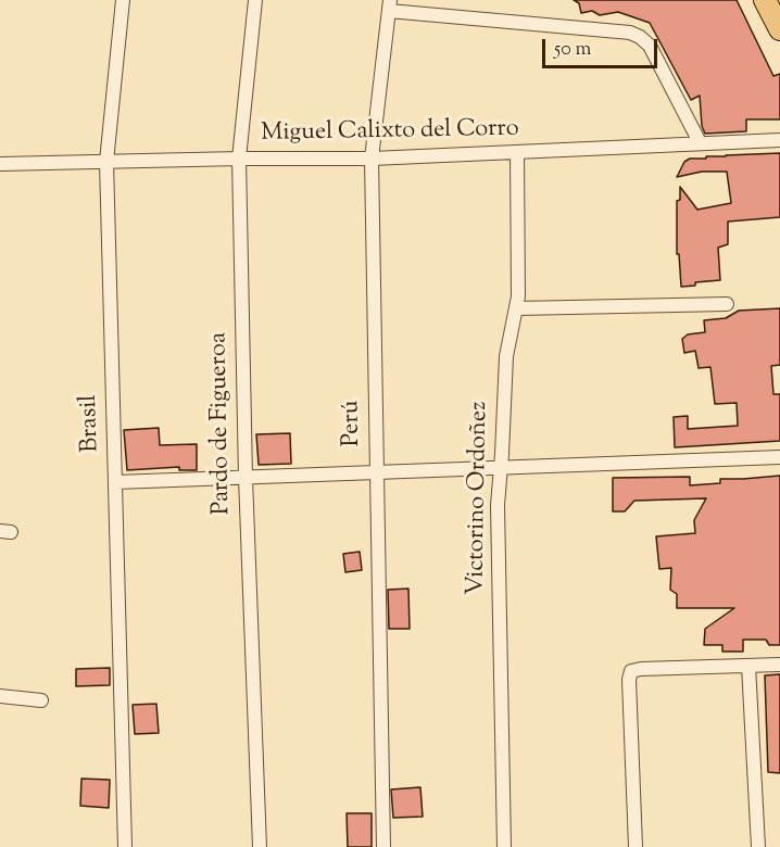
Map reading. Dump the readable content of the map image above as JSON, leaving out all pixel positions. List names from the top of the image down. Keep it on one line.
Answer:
{"streets":{"street":["Miguel Calixto del Corro","Brasil","Pardo de Figueroa","Perú","Victorino Ordoñez"]},"crossings":[["Miguel Calixto del Corro","Brasil"],["Miguel Calixto del Corro","Pardo de Figueroa"],["Miguel Calixto del Corro","Perú"],["Miguel Calixto del Corro","Victorino Ordoñez"]],"scale_bar":"50 m"}
